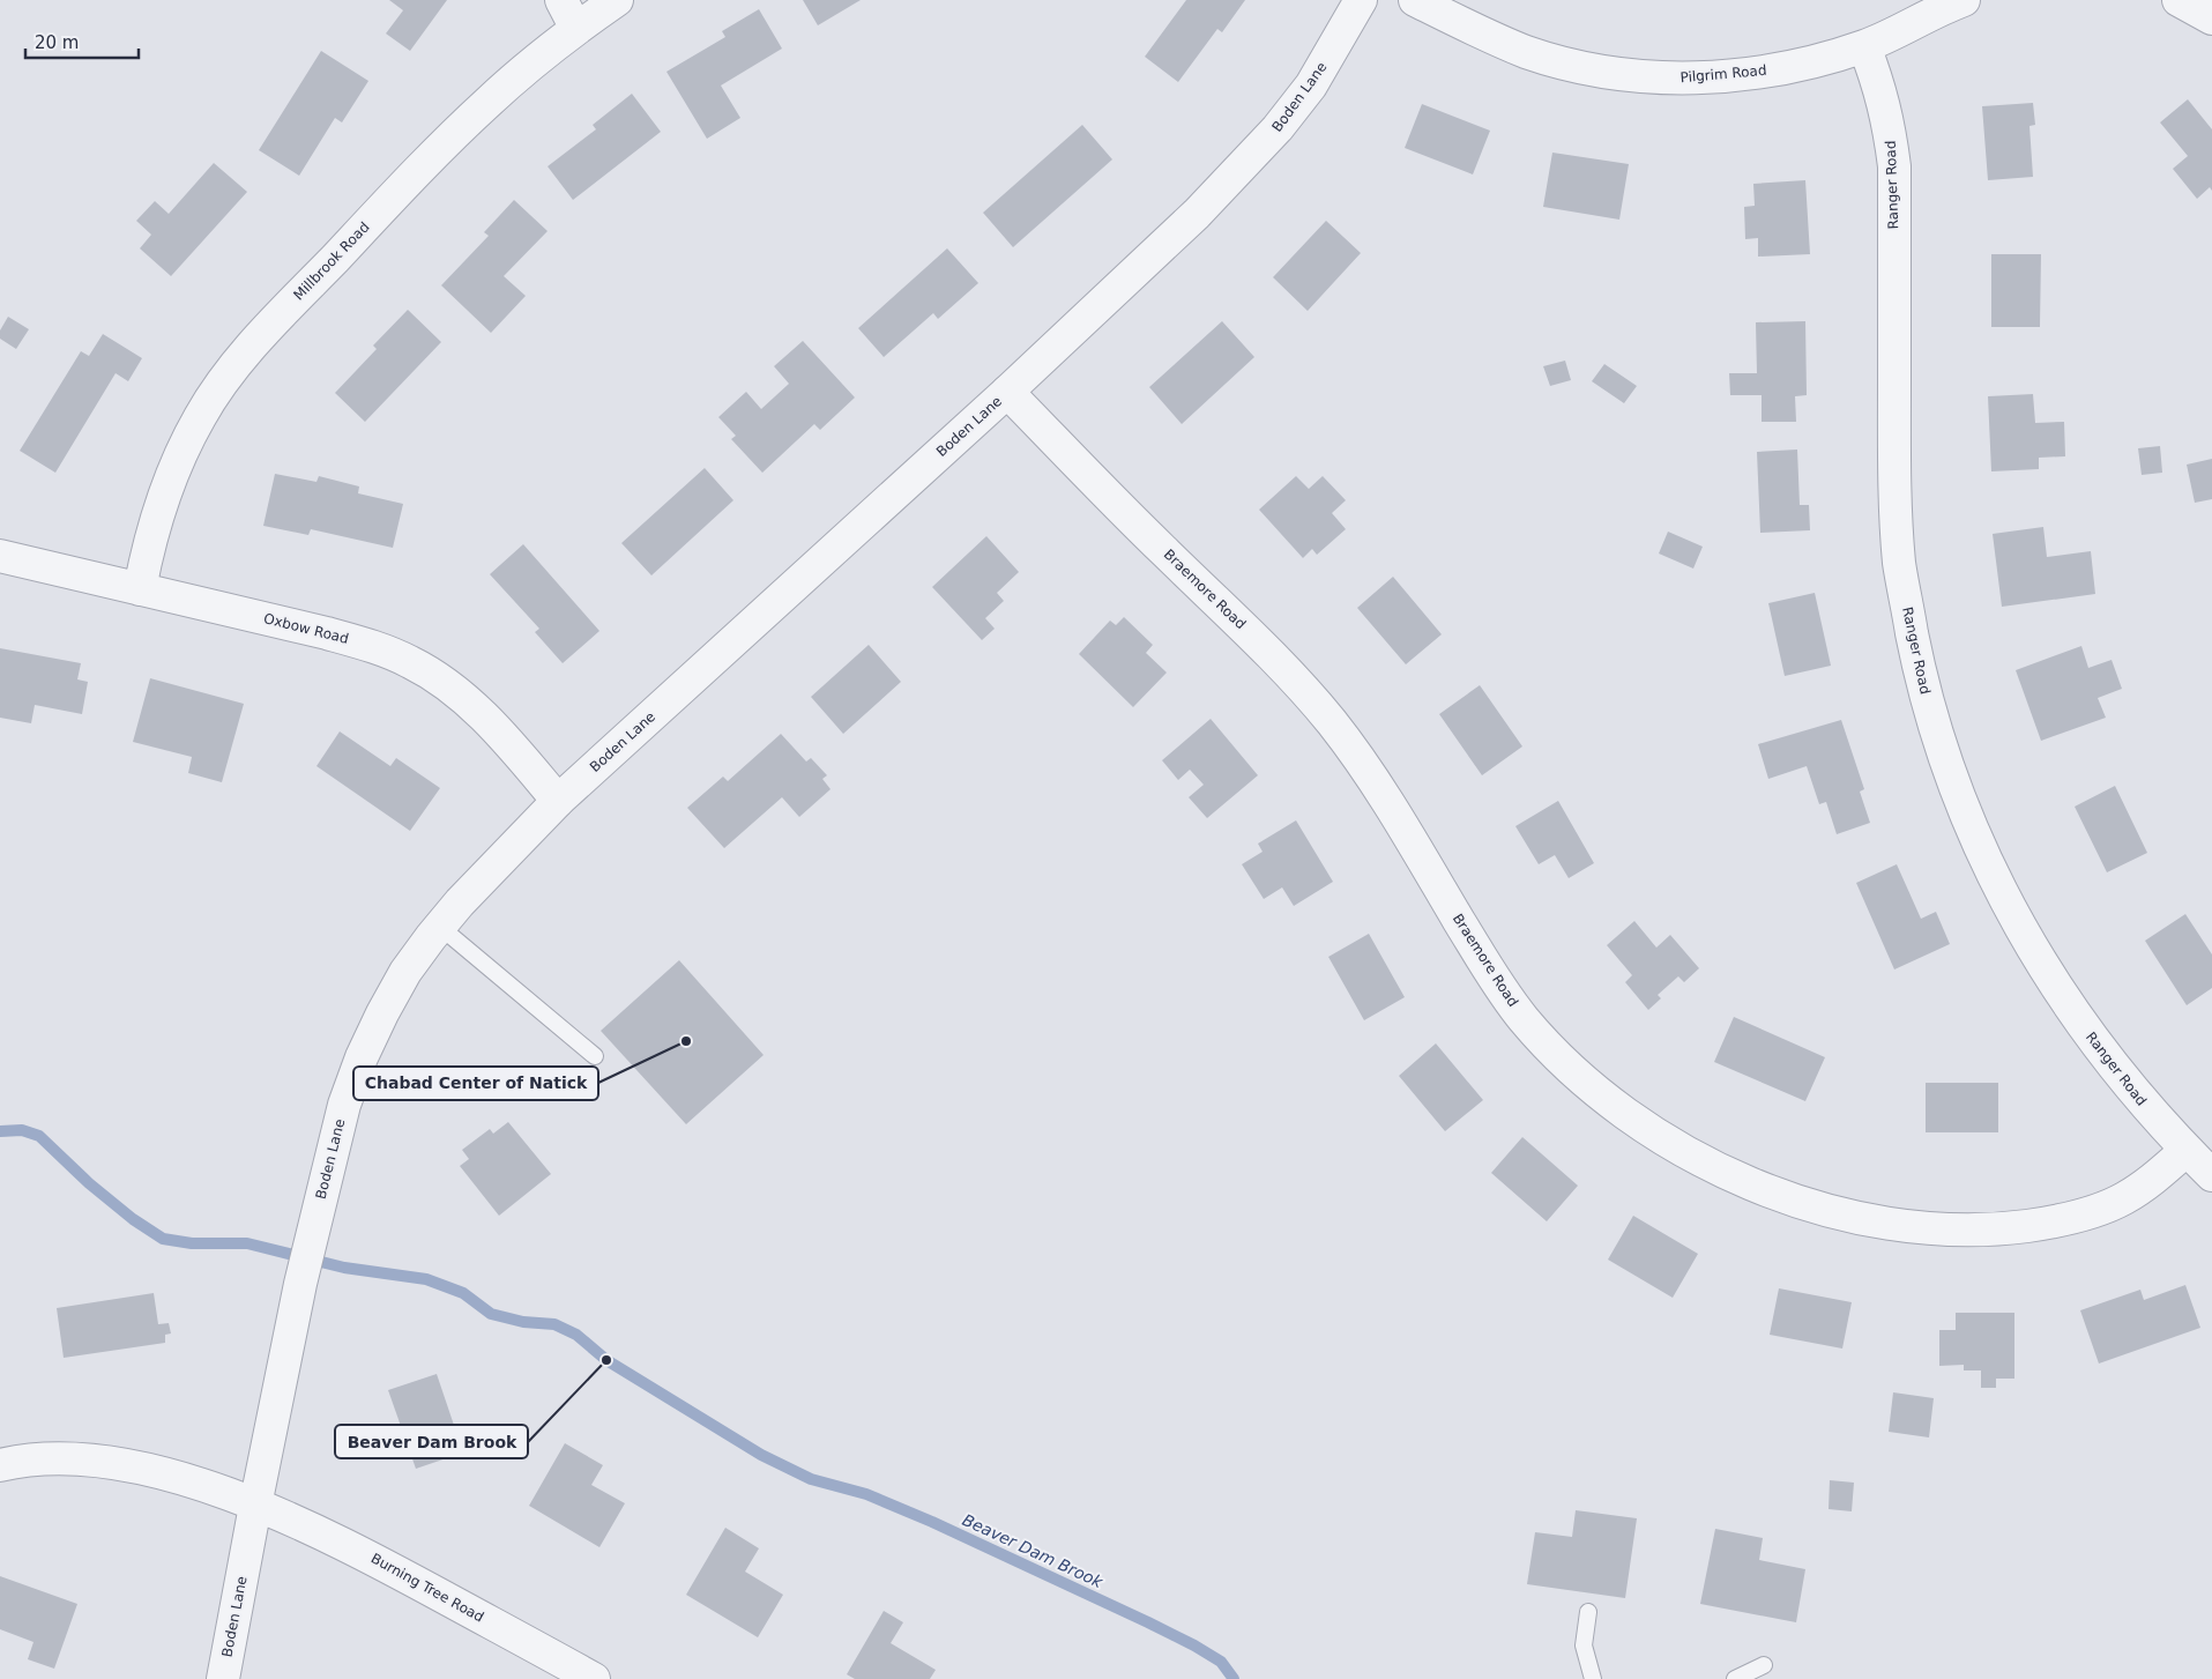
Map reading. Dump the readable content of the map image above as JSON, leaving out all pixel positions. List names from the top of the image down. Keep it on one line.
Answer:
{"streets":{"street":["Pilgrim Road","Boden Lane","Ranger Road","Millbrook Road","Braemore Road","Oxbow Road","Burning Tree Road"]},"crossings":[["Pilgrim Road","Ranger Road"],["Boden Lane","Braemore Road"],["Boden Lane","Oxbow Road"],["Boden Lane","Burning Tree Road"],["Ranger Road","Braemore Road"],["Millbrook Road","Oxbow Road"]],"water":["Beaver Dam Brook"],"places":["Chabad Center of Natick","Beaver Dam Brook"],"scale_bar":"20 m"}
